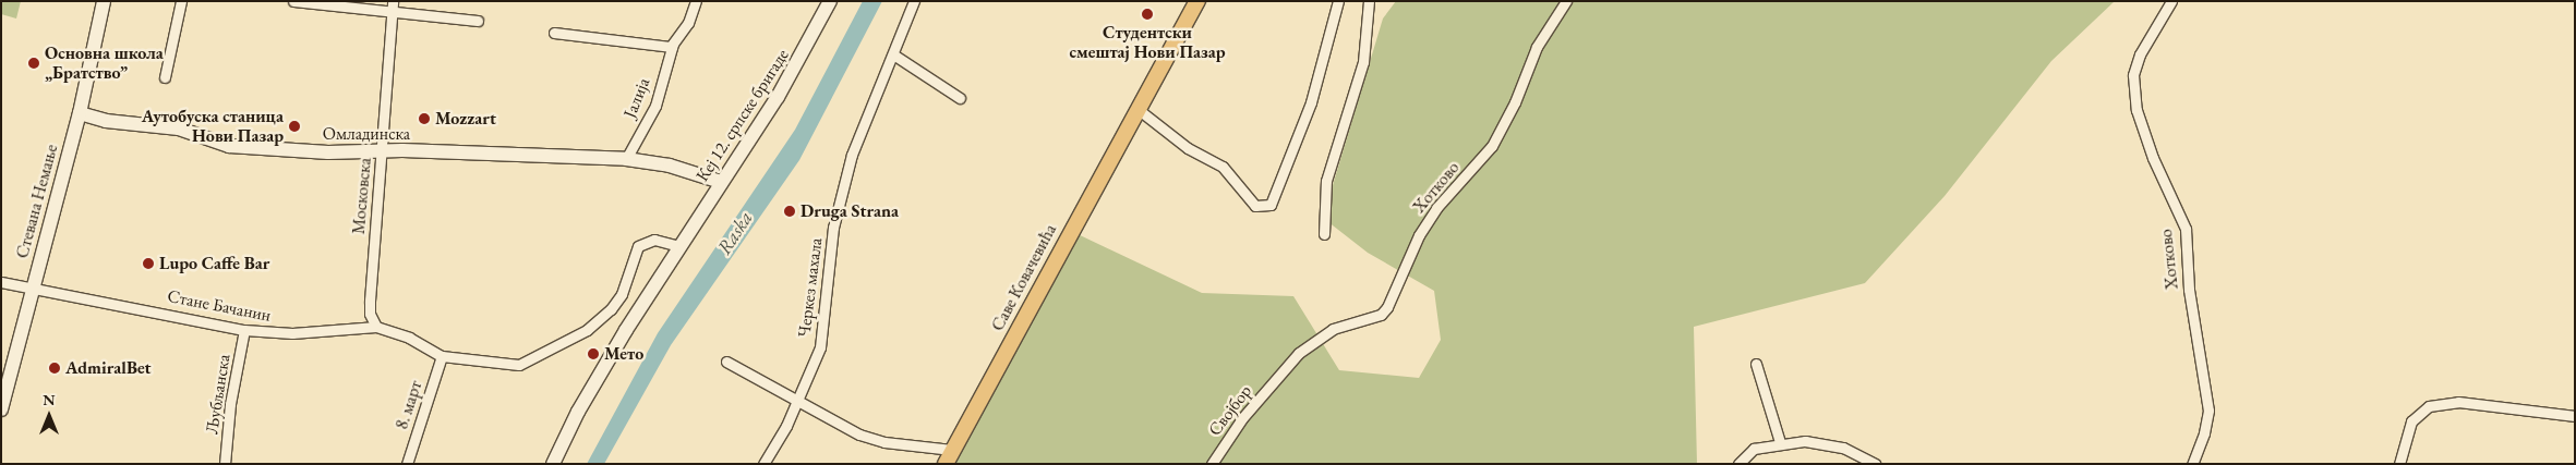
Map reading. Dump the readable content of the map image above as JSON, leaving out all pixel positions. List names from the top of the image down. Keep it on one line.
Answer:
{"streets":{"main road":["Саве Ковачевића"],"street":["Јалија","Кеј 12. српске бригаде","Омладинска","Хотково","Московска","Стевана Немање","Черкез махала","Стане Бачанин","Љубљанска","8. март","Својбор"]},"crossings":[["Јалија","Омладинска"],["Кеј 12. српске бригаде","Омладинска"],["Кеј 12. српске бригаде","Стане Бачанин"],["Омладинска","Московска"],["Омладинска","Стевана Немање"],["Хотково","Својбор"],["Московска","Стане Бачанин"],["Стевана Немање","Стане Бачанин"],["Стане Бачанин","Љубљанска"],["Стане Бачанин","8. март"]],"water":["Raska"],"places":["Студентски смештај Нови Пазар","Основна школа „Братство”","Mozzart","Аутобуска станица Нови Пазар","Druga Strana","Lupo Caffe Bar","Мето","AdmiralBet"],"north":"top"}
